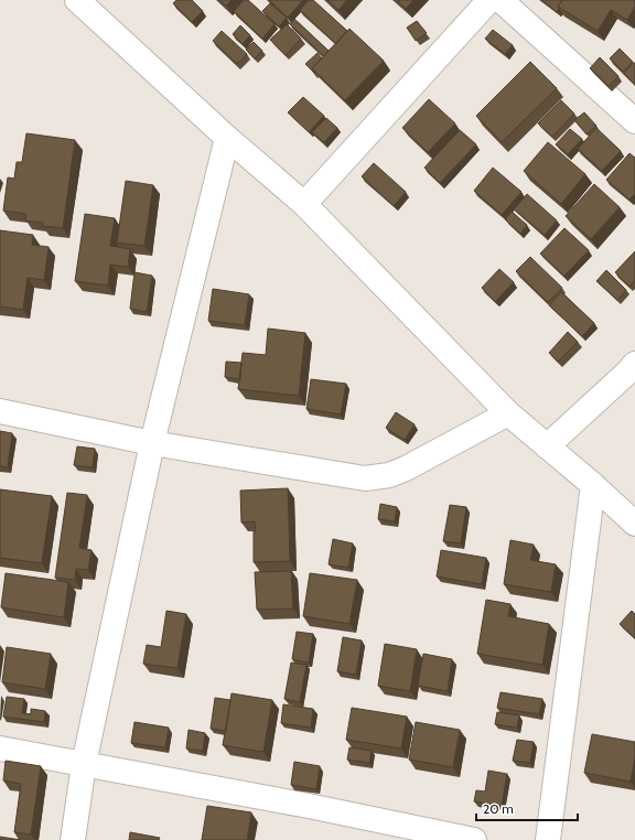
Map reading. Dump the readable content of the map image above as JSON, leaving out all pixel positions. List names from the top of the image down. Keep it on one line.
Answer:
{"scale_bar":"20 m"}
